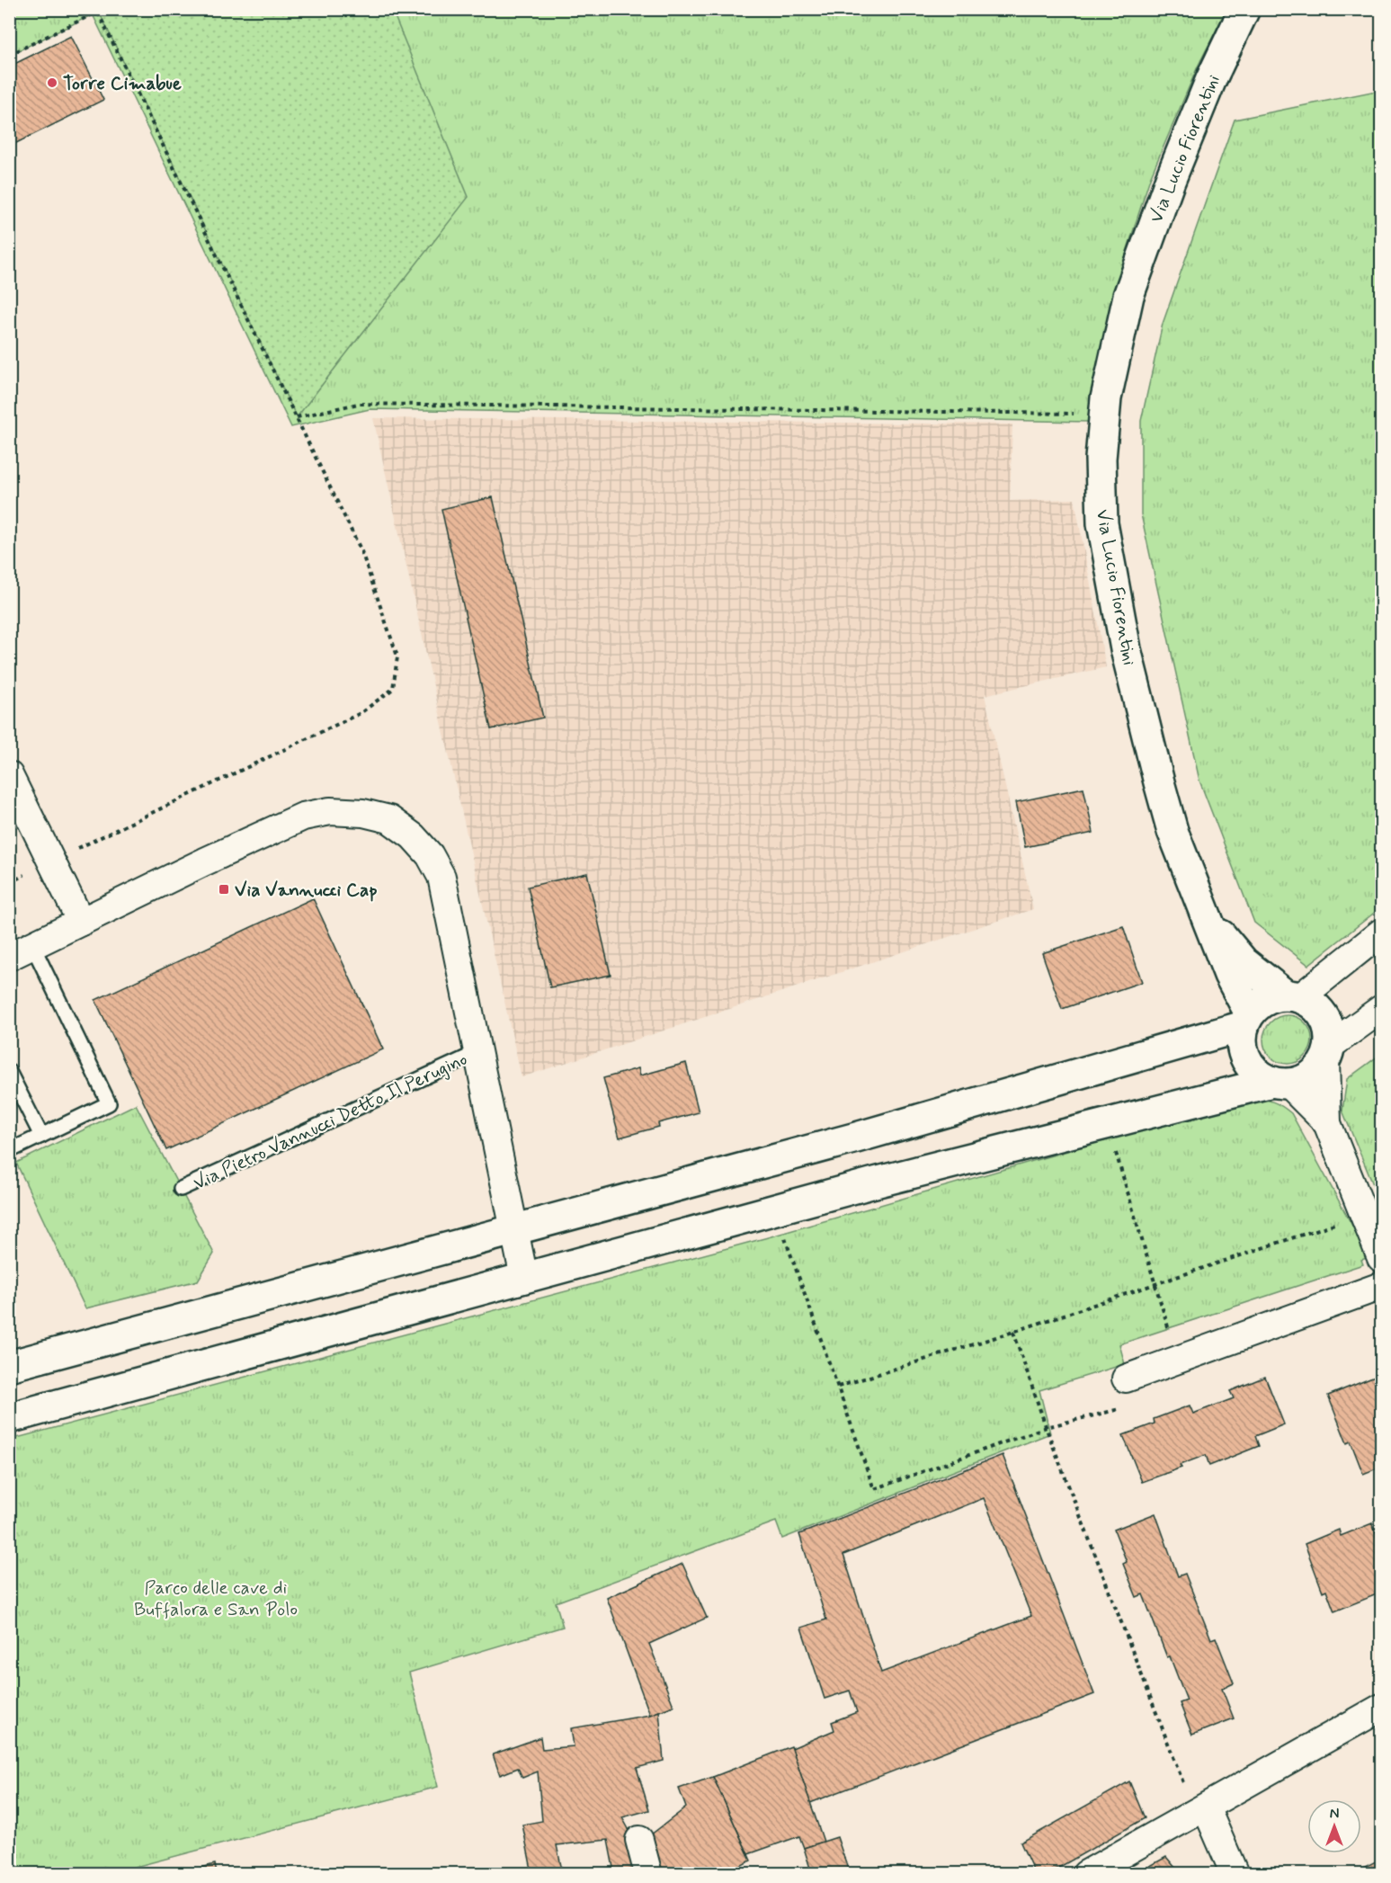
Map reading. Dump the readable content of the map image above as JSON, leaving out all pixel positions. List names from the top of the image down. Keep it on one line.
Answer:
{"streets":{"street":["Via Lucio Fiorentini","Via Pietro Vannucci Detto Il Perugino"]},"parks":["Parco delle cave di Buffalora e San Polo"],"places":{"other":["Torre Cimabue"],"transit":["Via Vannucci Cap"]},"north":"top"}
